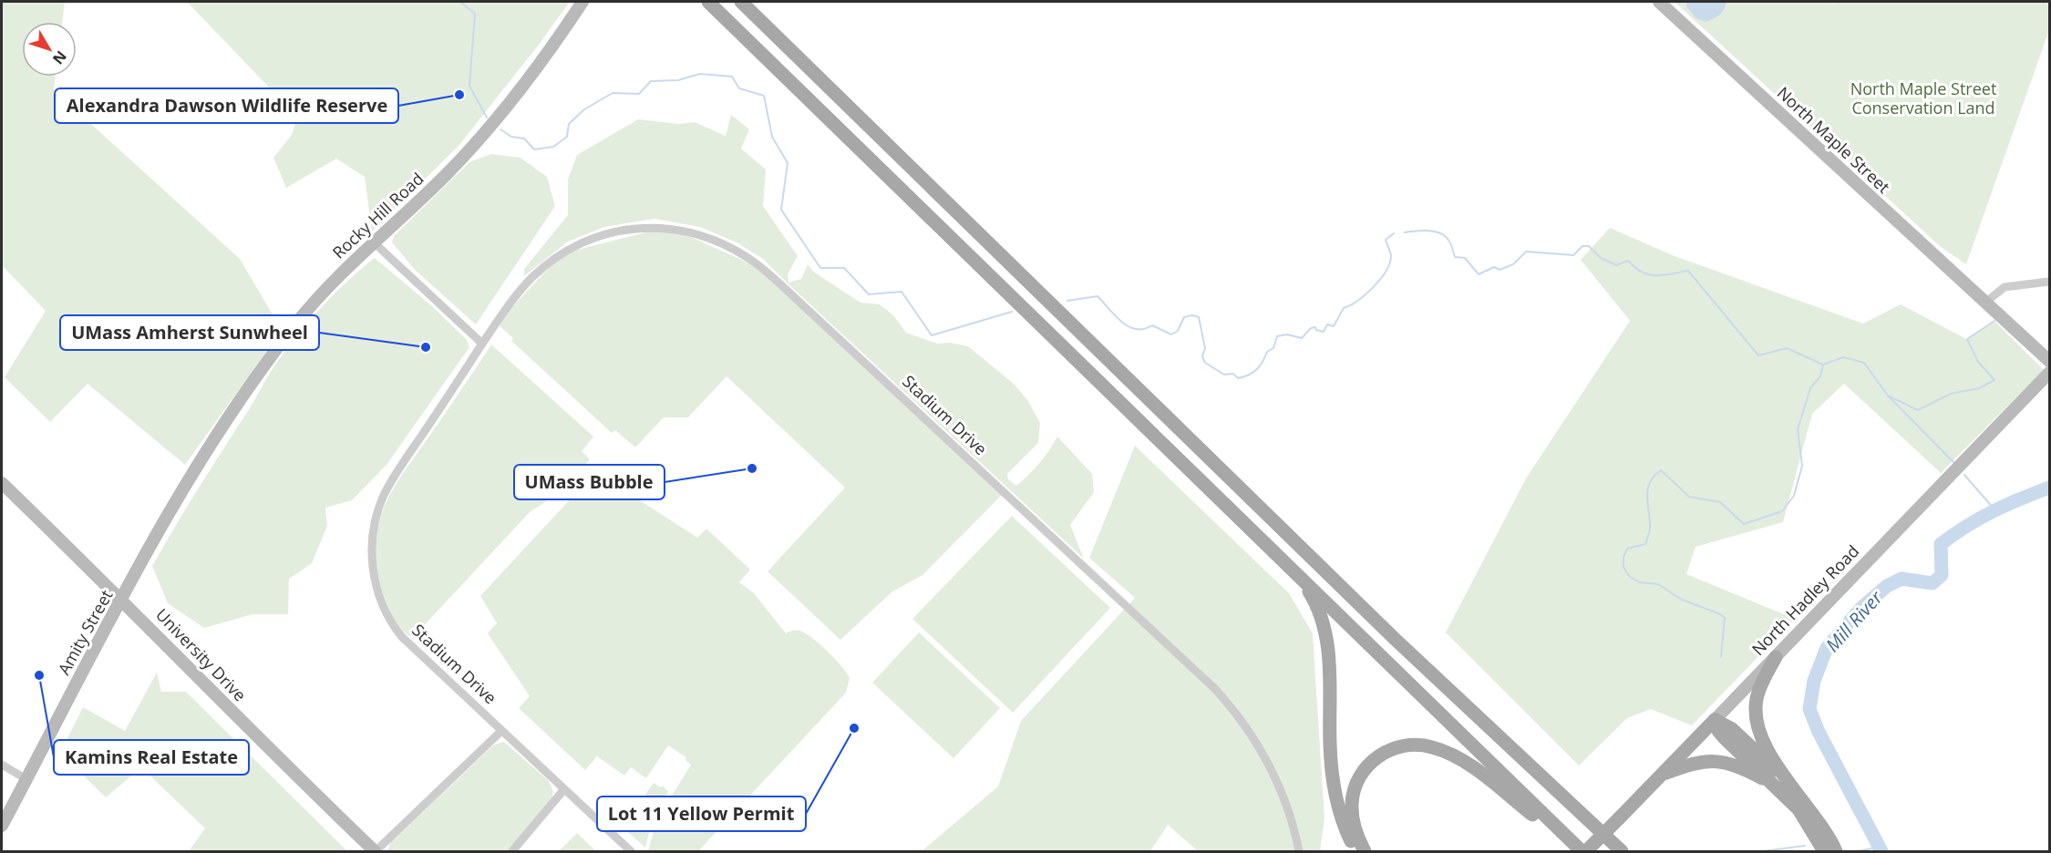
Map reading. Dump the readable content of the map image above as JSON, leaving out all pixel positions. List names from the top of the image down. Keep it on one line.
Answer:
{"streets":{"main road":["North Maple Street","Rocky Hill Road","North Hadley Road","Amity Street","University Drive"],"street":["Stadium Drive"]},"crossings":[["Rocky Hill Road","Amity Street"],["Amity Street","University Drive"]],"water":["Mill River"],"parks":["North Maple Street Conservation Land"],"places":["Alexandra Dawson Wildlife Reserve","UMass Amherst Sunwheel","UMass Bubble","Kamins Real Estate","Lot 11 Yellow Permit"],"north":"bottom right"}
